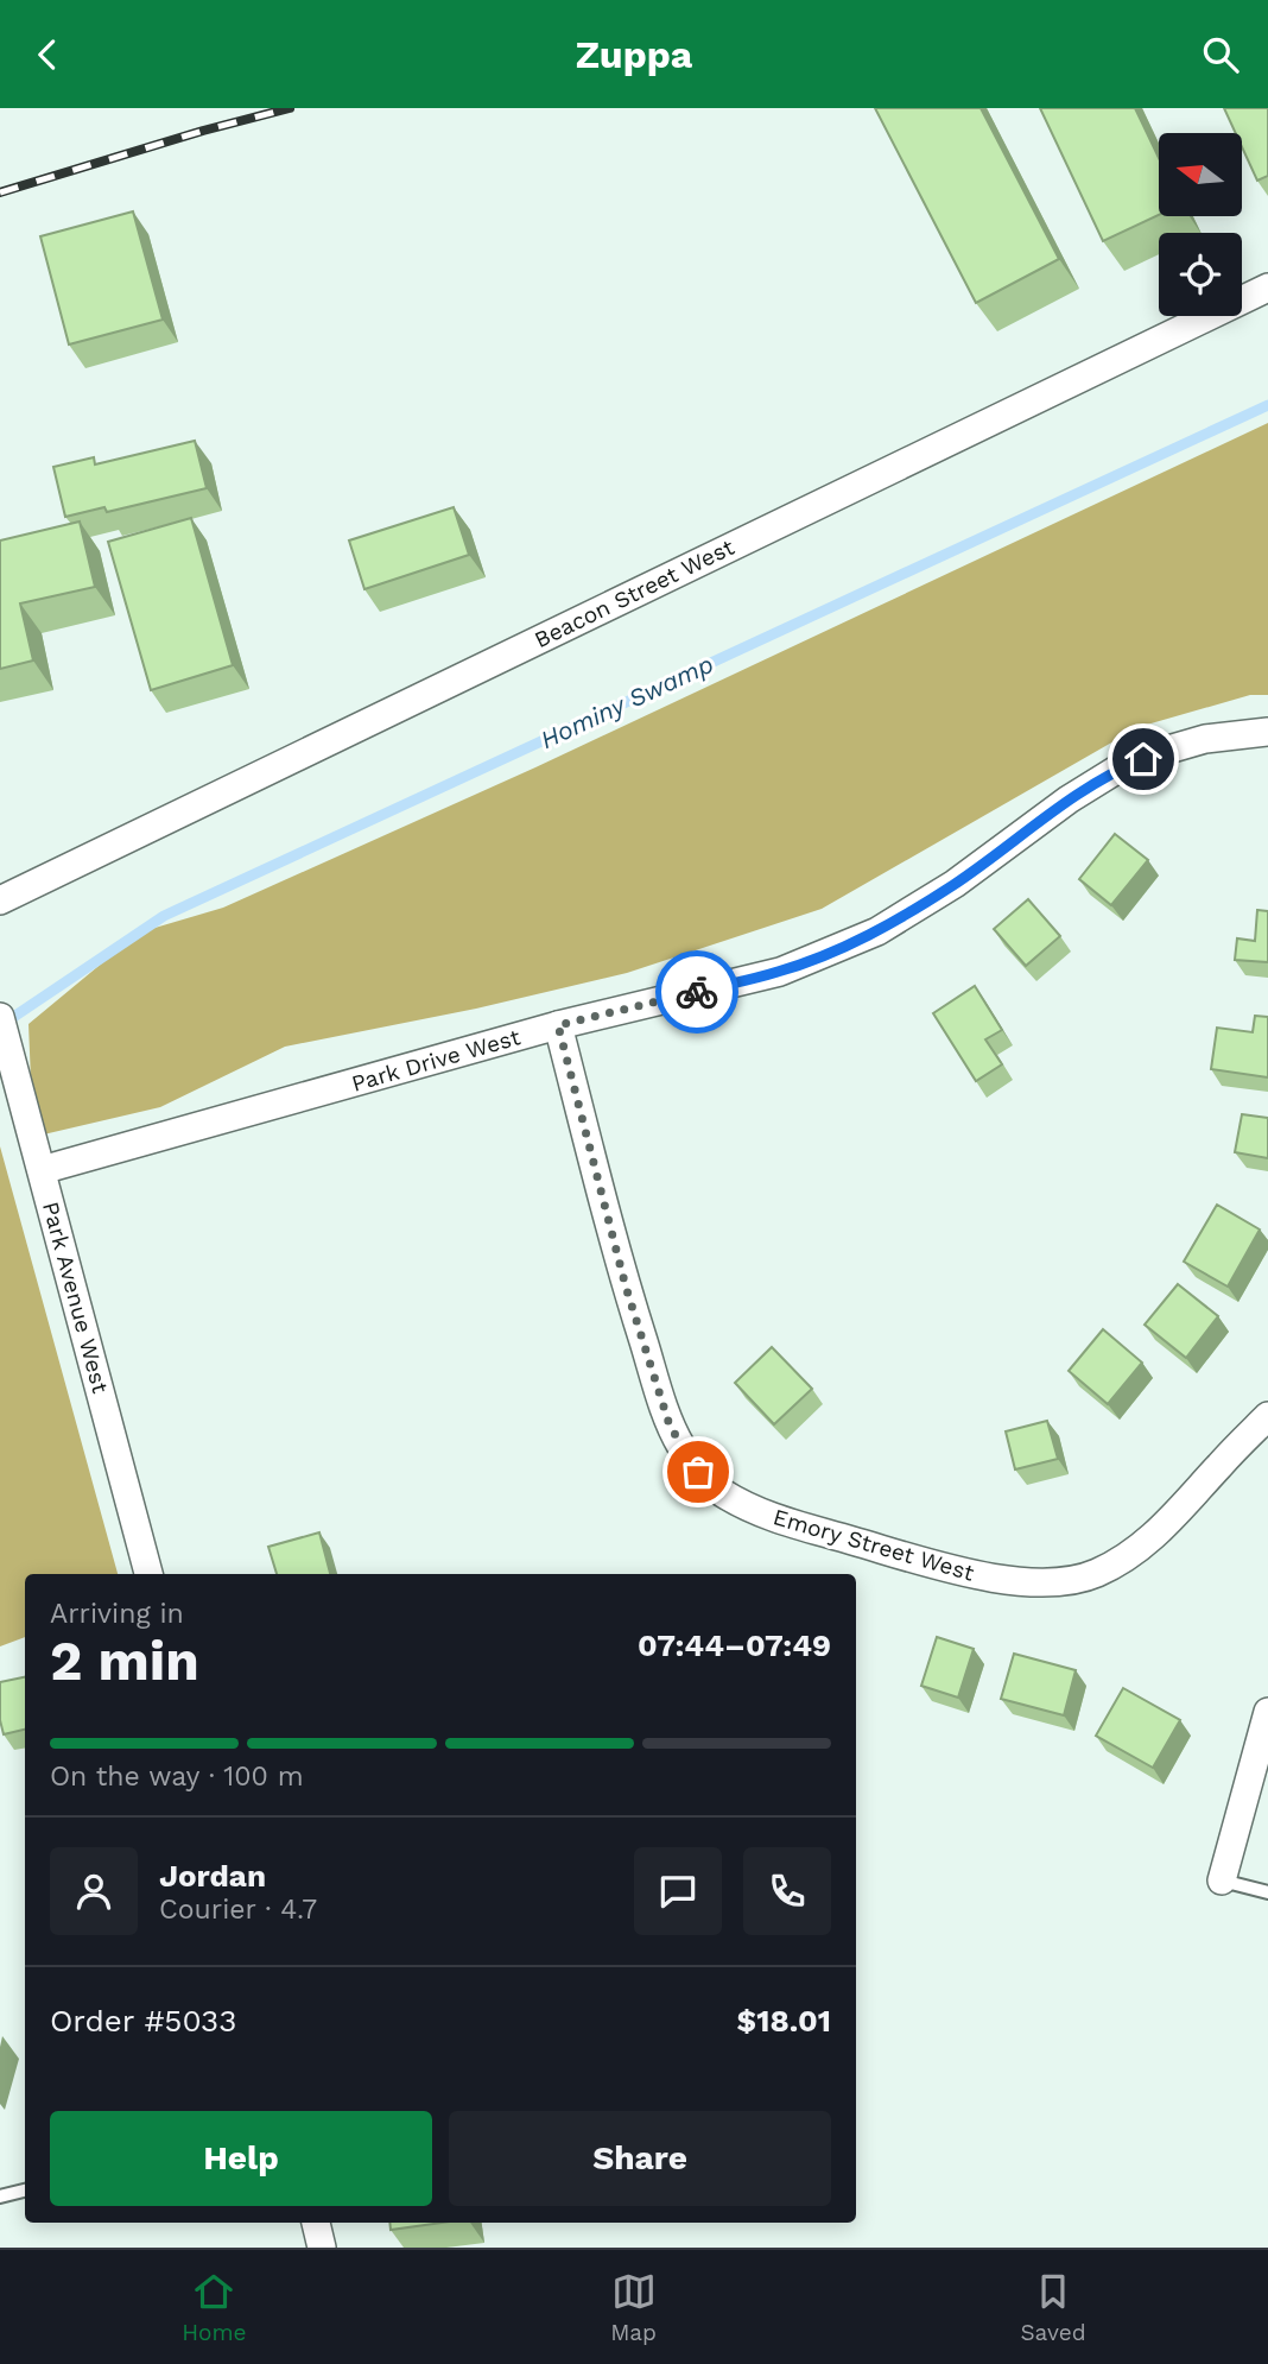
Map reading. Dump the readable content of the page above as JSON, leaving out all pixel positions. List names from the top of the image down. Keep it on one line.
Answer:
{"streets":{"street":["Beacon Street West","Park Drive West","Park Avenue West","Emory Street West"]},"crossings":[["Park Drive West","Park Avenue West"],["Park Drive West","Emory Street West"]],"water":["Hominy Swamp"],"north":"left","page":{"header":"Zuppa","heading":["2 min","Arriving in","07:44–07:49"],"panel":["Jordan","Courier · 4.7","Order #5033","$18.01"],"bar":"On the way · 100 m","buttons":["Help","Share"],"tabs":["Home","Map","Saved"]}}
